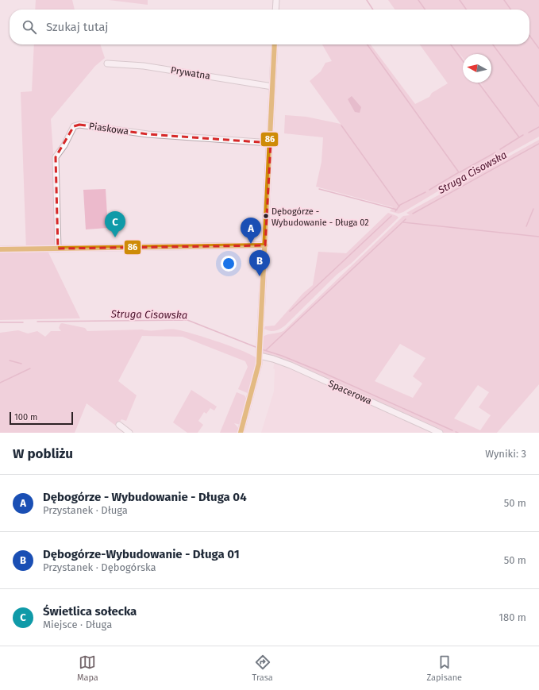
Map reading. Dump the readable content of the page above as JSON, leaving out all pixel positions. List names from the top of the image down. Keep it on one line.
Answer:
{"streets":{"street":["Prywatna","Piaskowa","Spacerowa"]},"water":["Struga Cisowska"],"places":["Dębogórze - Wybudowanie - Długa 02"],"lines":["transit line 86"],"scale_bar":"100 m","north":"left","page":{"search":"Szukaj tutaj","pins":["C","A","B"],"scale":"100 m","heading":["W pobliżu","Wyniki: 3"],"list":[{"mark":"A","name":"Dębogórze - Wybudowanie - Długa 04","note":"Przystanek · Długa","value":"50 m"},{"mark":"B","name":"Dębogórze-Wybudowanie - Długa 01","note":"Przystanek · Dębogórska","value":"50 m"},{"mark":"C","name":"Świetlica sołecka","note":"Miejsce · Długa","value":"180 m"}],"nav":["Mapa","Trasa","Zapisane"]}}
